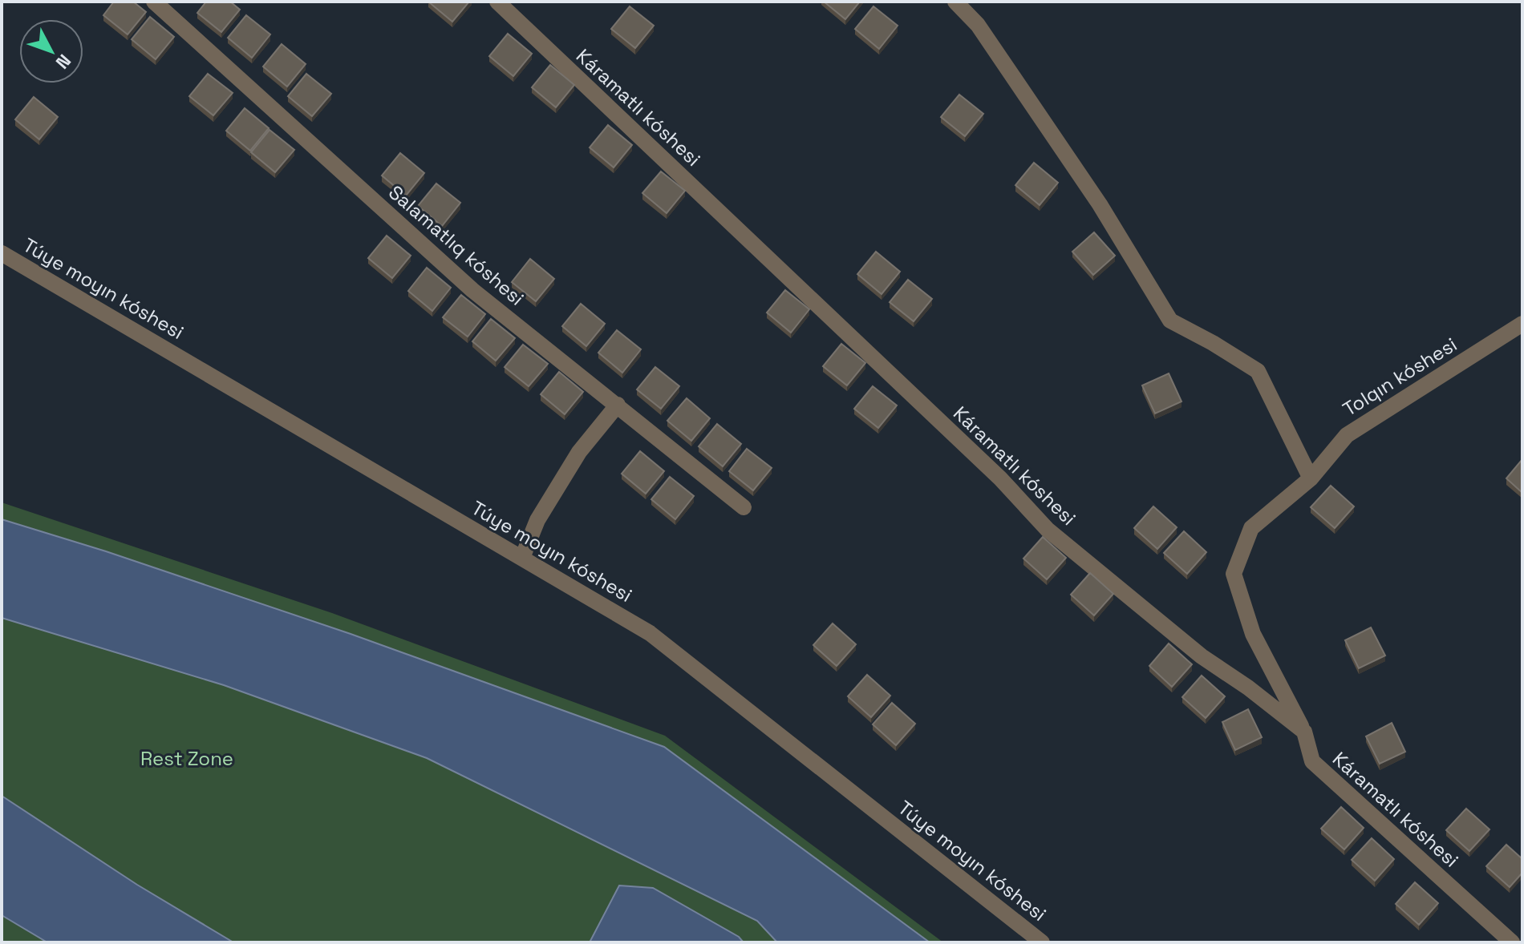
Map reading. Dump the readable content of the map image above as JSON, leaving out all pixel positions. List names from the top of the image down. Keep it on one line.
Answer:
{"streets":{"street":["Káramatlı kóshesi","Salamatlıq kóshesi","Túye moyın kóshesi","Tolqın kóshesi"]},"crossings":[["Káramatlı kóshesi","Tolqın kóshesi"]],"parks":["Rest Zone"],"north":"bottom right"}
